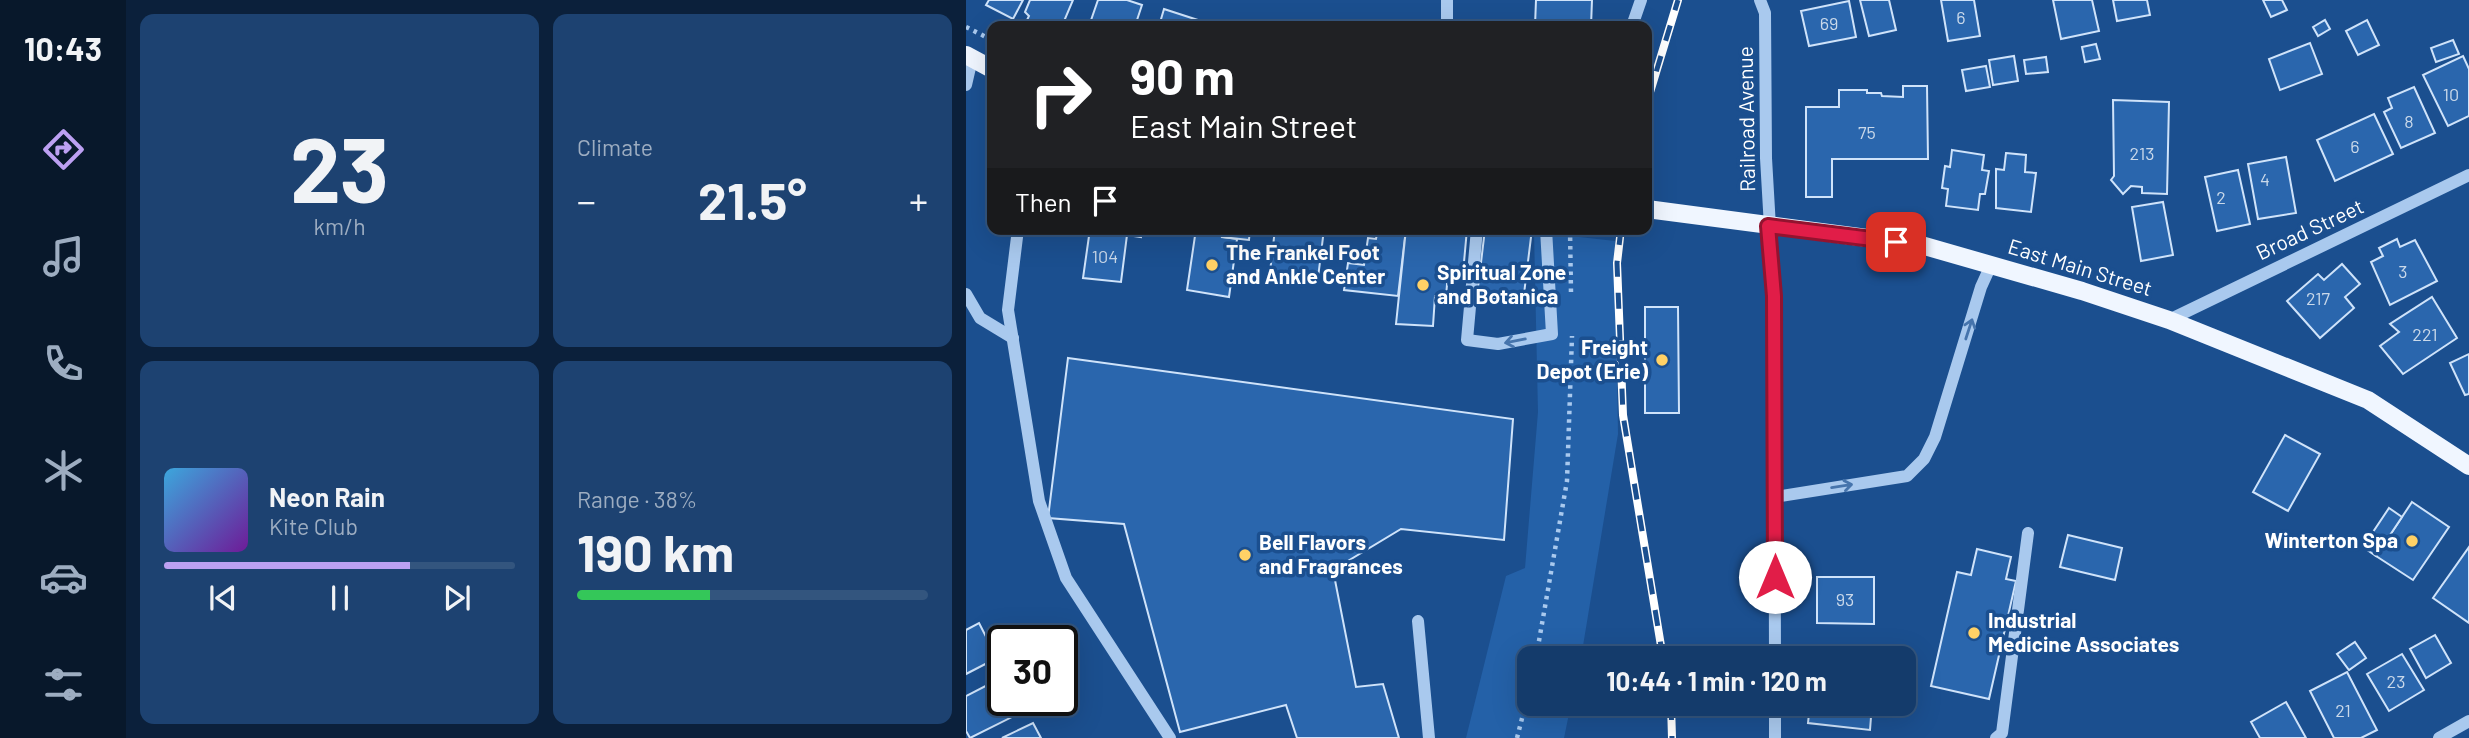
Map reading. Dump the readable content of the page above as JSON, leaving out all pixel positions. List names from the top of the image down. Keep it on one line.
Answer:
{"streets":{"main road":["East Main Street"],"street":["Railroad Avenue","Broad Street"]},"crossings":[["Railroad Avenue","East Main Street"],["Broad Street","East Main Street"]],"places":["The Frankel Foot and Ankle Center","Spiritual Zone and Botanica","Freight Depot (Erie)","Winterton Spa","Bell Flavors and Fragrances","Industrial Medicine Associates"],"house_numbers":["6","69","10","8","75","6","213","4","2","104","3","217","221","93","23","21"],"page":{"tabs":"10:43","tile":[["23","km/h"],"Climate",["Range · 38%","190 km"]],"turn":["90 m","East Main Street"],"then":"Then","heat":["−","21.5°","+"],"song":["Neon Rain","Kite Club"],"limit":"30","trip":"10:44 · 1 min · 120 m"}}
